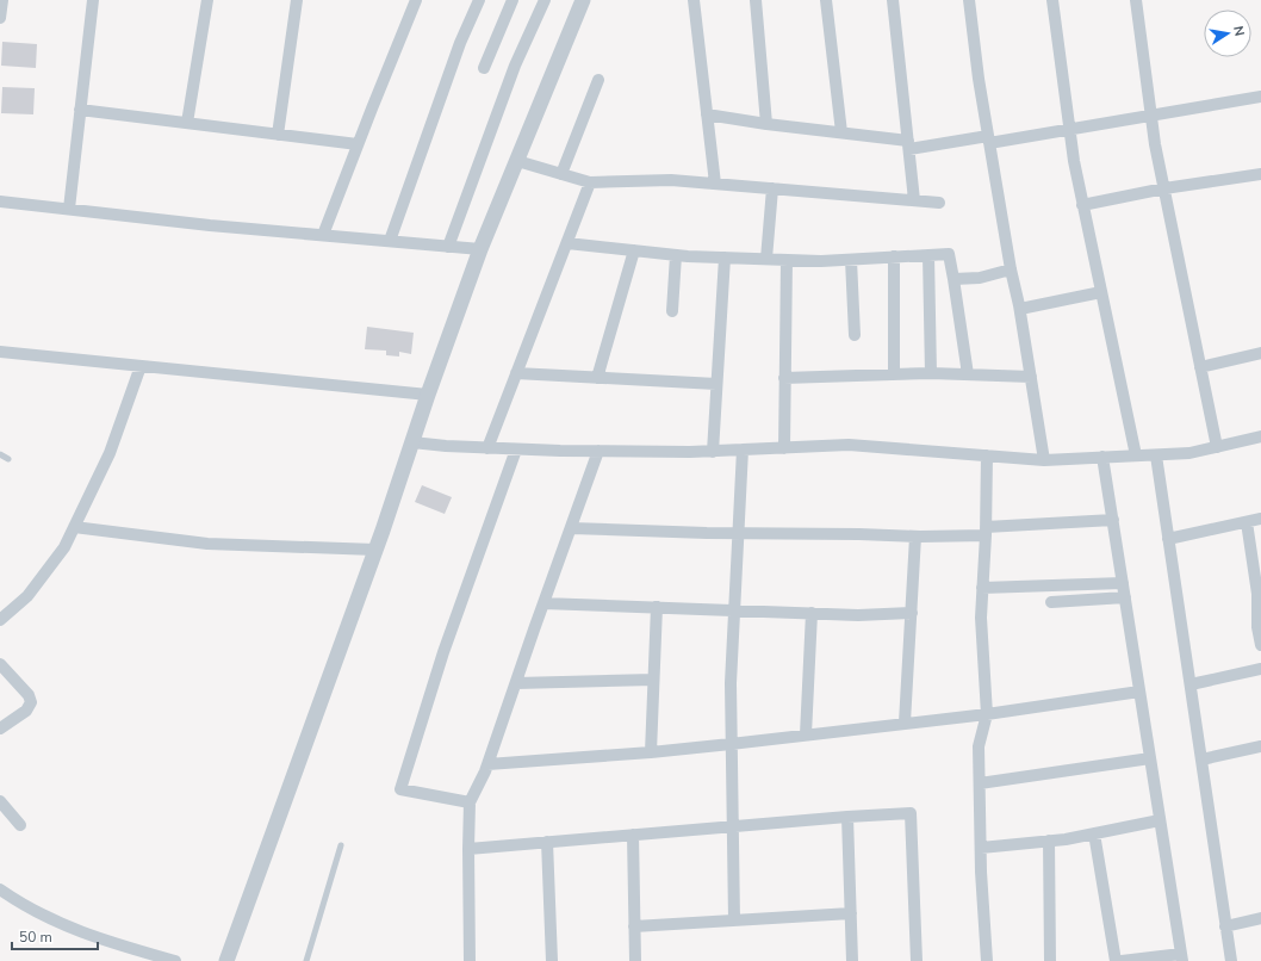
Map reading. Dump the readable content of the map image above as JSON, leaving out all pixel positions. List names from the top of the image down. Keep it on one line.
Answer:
{"scale_bar":"50 m","north":"right"}
